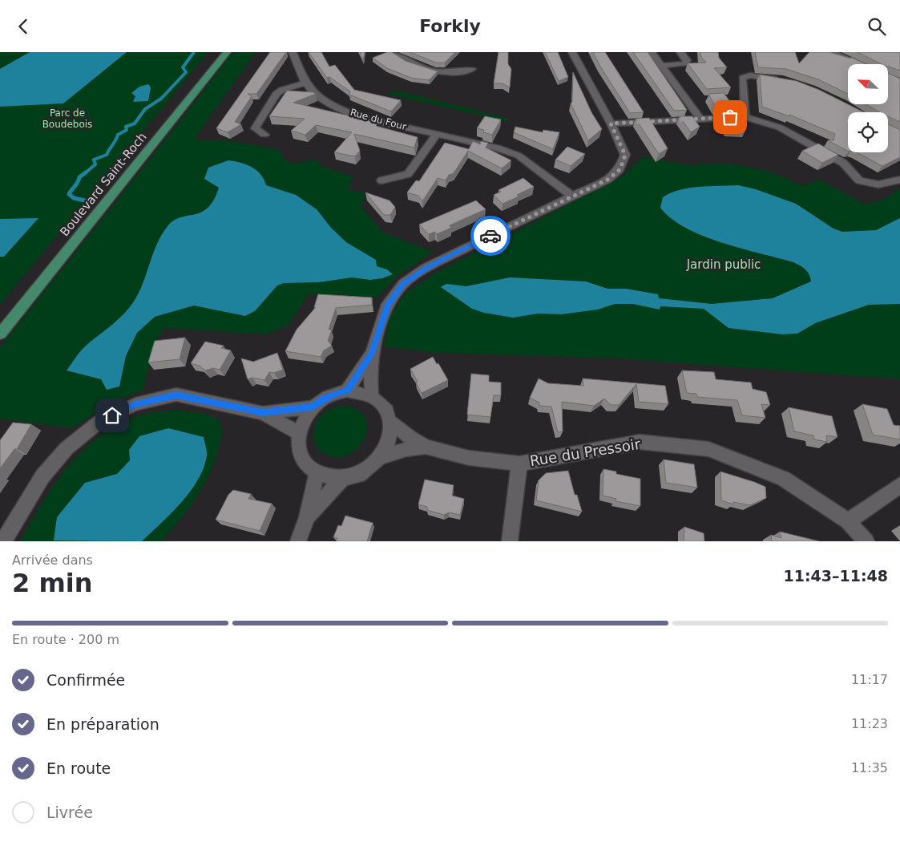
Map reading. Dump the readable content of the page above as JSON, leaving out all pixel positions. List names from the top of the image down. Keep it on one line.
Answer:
{"streets":{"main road":["Boulevard Saint-Roch"],"street":["Rue du Four","Rue du Pressoir"]},"parks":["Parc de Boudebois","Jardin public"],"north":"top left","page":{"header":"Forkly","heading":["2 min","Arrivée dans","11:43–11:48"],"bar":"En route · 200 m","list":[["Confirmée","11:17"],["En préparation","11:23"],["En route","11:35"],"Livrée"]}}
